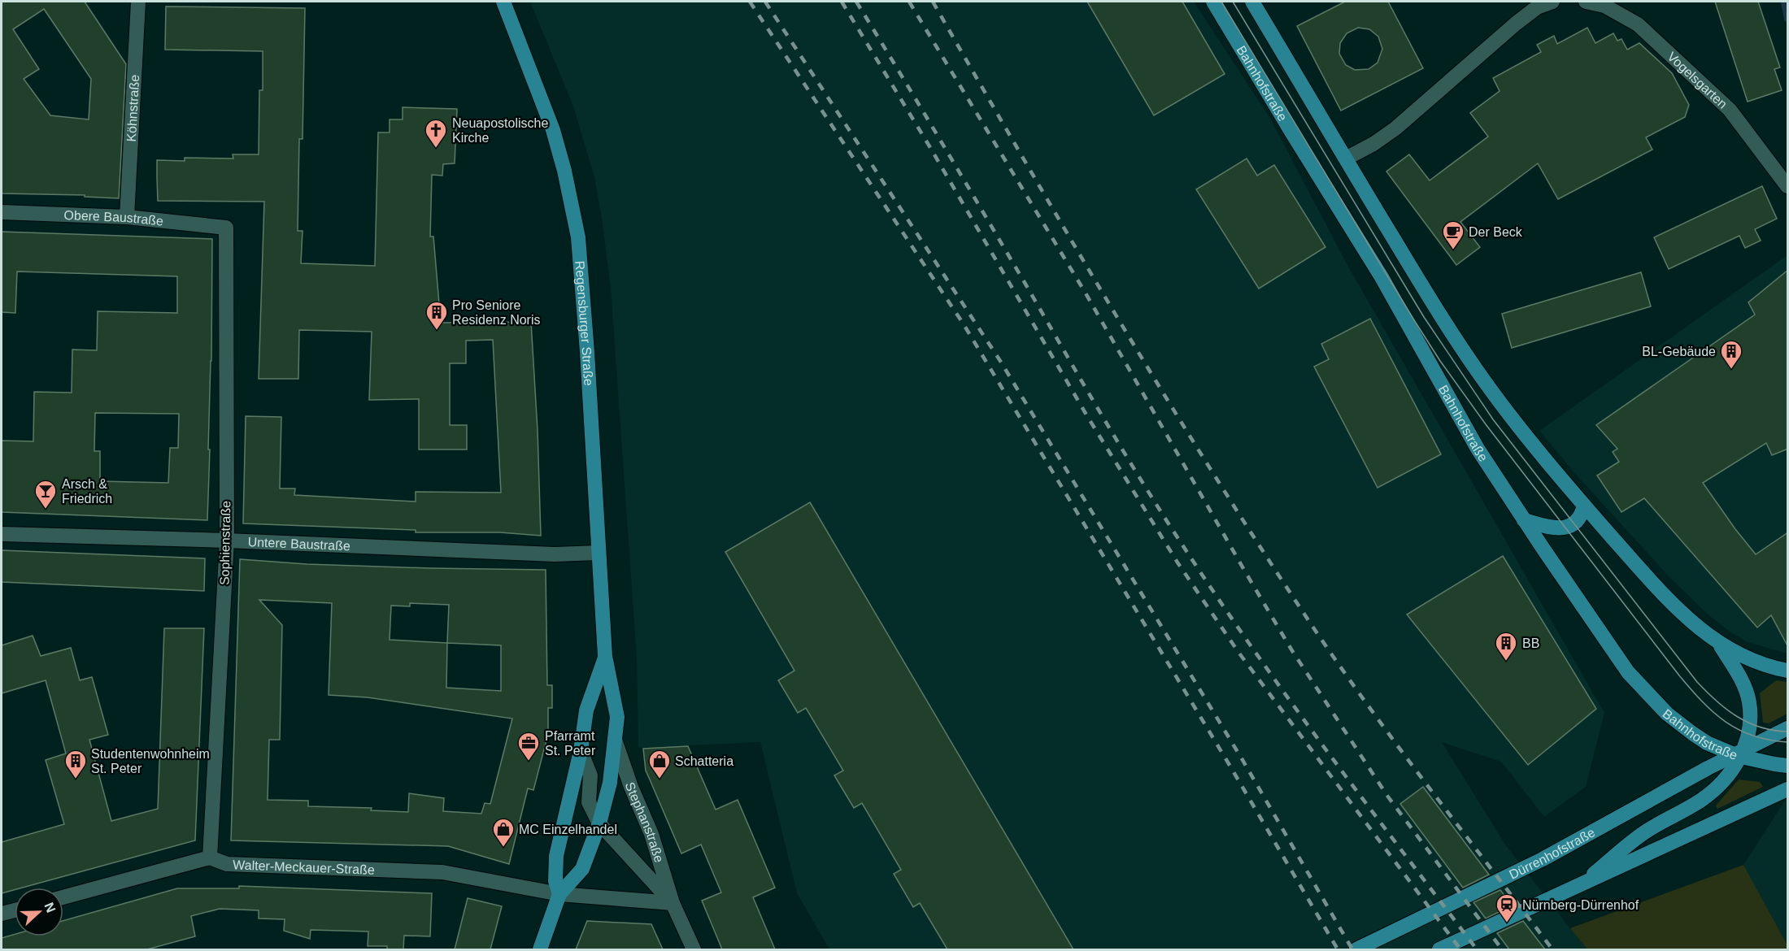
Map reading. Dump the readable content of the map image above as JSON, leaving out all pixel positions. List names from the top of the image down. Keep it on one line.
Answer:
{"streets":{"main road":["Bahnhofstraße","Regensburger Straße","Dürrenhofstraße"],"street":["Vogelsgarten","Köhnstraße","Obere Baustraße","Sophienstraße","Untere Baustraße","Stephanstraße","Walter-Meckauer-Straße"]},"crossings":[["Bahnhofstraße","Dürrenhofstraße"],["Köhnstraße","Obere Baustraße"],["Obere Baustraße","Sophienstraße"],["Regensburger Straße","Untere Baustraße"],["Regensburger Straße","Stephanstraße"],["Regensburger Straße","Walter-Meckauer-Straße"],["Sophienstraße","Untere Baustraße"],["Sophienstraße","Walter-Meckauer-Straße"]],"places":{"church":["Neuapostolische Kirche"],"cafe":["Der Beck"],"building":["Pro Seniore Residenz Noris","BL-Gebäude","BB","Studentenwohnheim St. Peter"],"bar":["Arsch & Friedrich"],"office":["Pfarramt St. Peter"],"shop":["Schatteria","MC Einzelhandel"],"station":["Nürnberg-Dürrenhof"]},"north":"right"}
